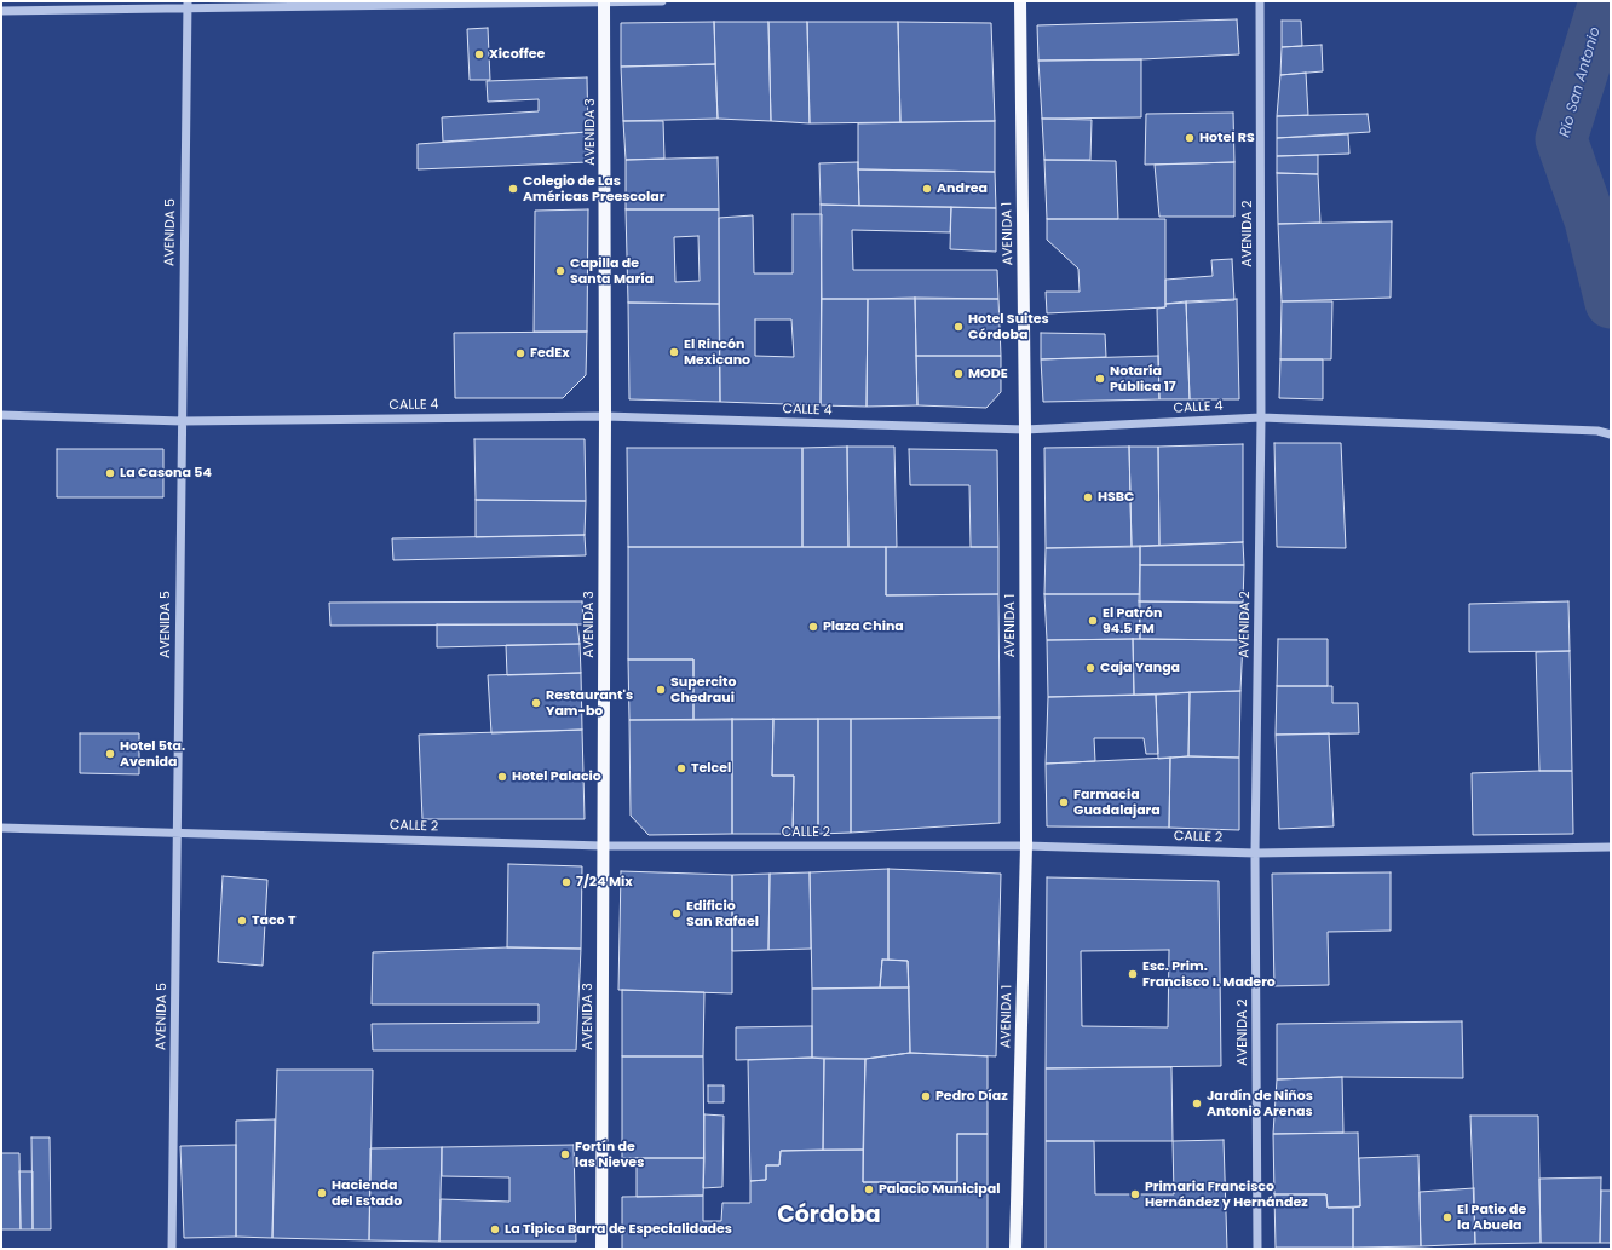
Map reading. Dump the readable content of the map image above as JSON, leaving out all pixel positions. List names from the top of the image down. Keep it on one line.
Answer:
{"streets":{"main road":["AVENIDA 3","AVENIDA 1"],"street":["AVENIDA 5","AVENIDA 2","CALLE 4","CALLE 2"]},"crossings":[["AVENIDA 3","CALLE 4"],["AVENIDA 3","CALLE 2"],["AVENIDA 5","CALLE 4"],["AVENIDA 5","CALLE 2"],["AVENIDA 1","CALLE 4"],["AVENIDA 1","CALLE 2"],["AVENIDA 2","CALLE 4"],["AVENIDA 2","CALLE 2"]],"districts":["Córdoba"],"water":["Río San Antonio"],"places":["Xicoffee","Hotel RS","Colegio de Las Américas Preescolar","Andrea","Capilla de Santa María","Hotel Suites Córdoba","El Rincón Mexicano","FedEx","MODE","Notaría Pública 17","La Casona 54","HSBC","El Patrón 94.5 FM","Plaza China","Caja Yanga","Supercito Chedraui","Restaurant's Yam-bo","Hotel 5ta. Avenida","Telcel","Hotel Palacio","Farmacia Guadalajara","7/24 Mix","Edificio San Rafael","Taco T","Esc. Prim. Francisco I. Madero","Pedro Díaz","Jardín de Niños Antonio Arenas","Fortín de las Nieves","Palacio Municipal","Hacienda del Estado","Primaria Francisco Hernández y Hernández","El Patio de la Abuela","La Tipica Barra de Especialidades"]}
